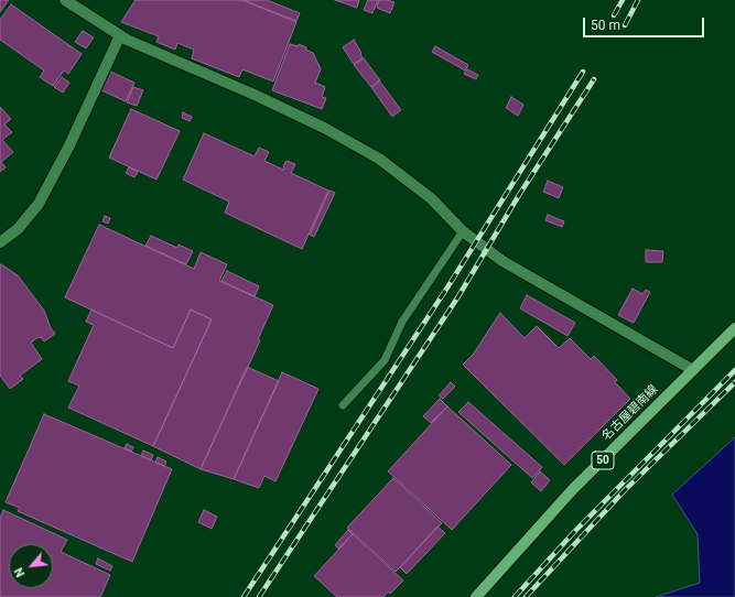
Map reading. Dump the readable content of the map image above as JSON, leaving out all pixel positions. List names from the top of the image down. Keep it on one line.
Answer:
{"streets":{"main road":["名古屋碧南線","50"]},"scale_bar":"50 m","north":"bottom left"}
